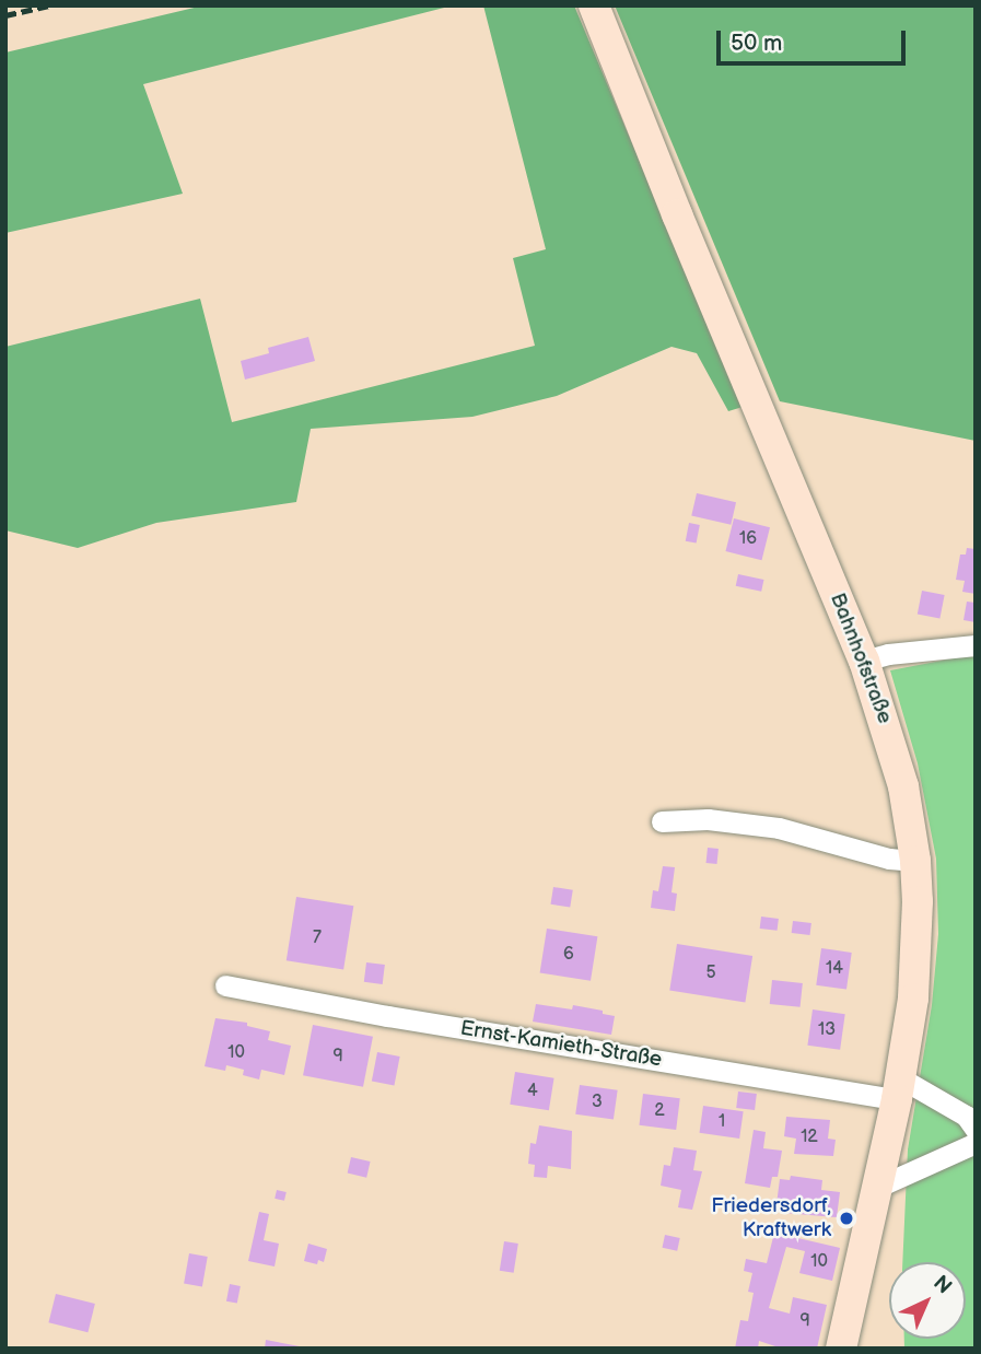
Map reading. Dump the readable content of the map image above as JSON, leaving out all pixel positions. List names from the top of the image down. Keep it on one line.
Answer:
{"streets":{"main road":["Bahnhofstraße"],"street":["Ernst-Kamieth-Straße"]},"crossings":[["Bahnhofstraße","Ernst-Kamieth-Straße"]],"places":["Friedersdorf, Kraftwerk"],"house_numbers":["16","7","6","14","5","13","10","9","4","3","2","1","12","10","9"],"scale_bar":"50 m","north":"top right"}
